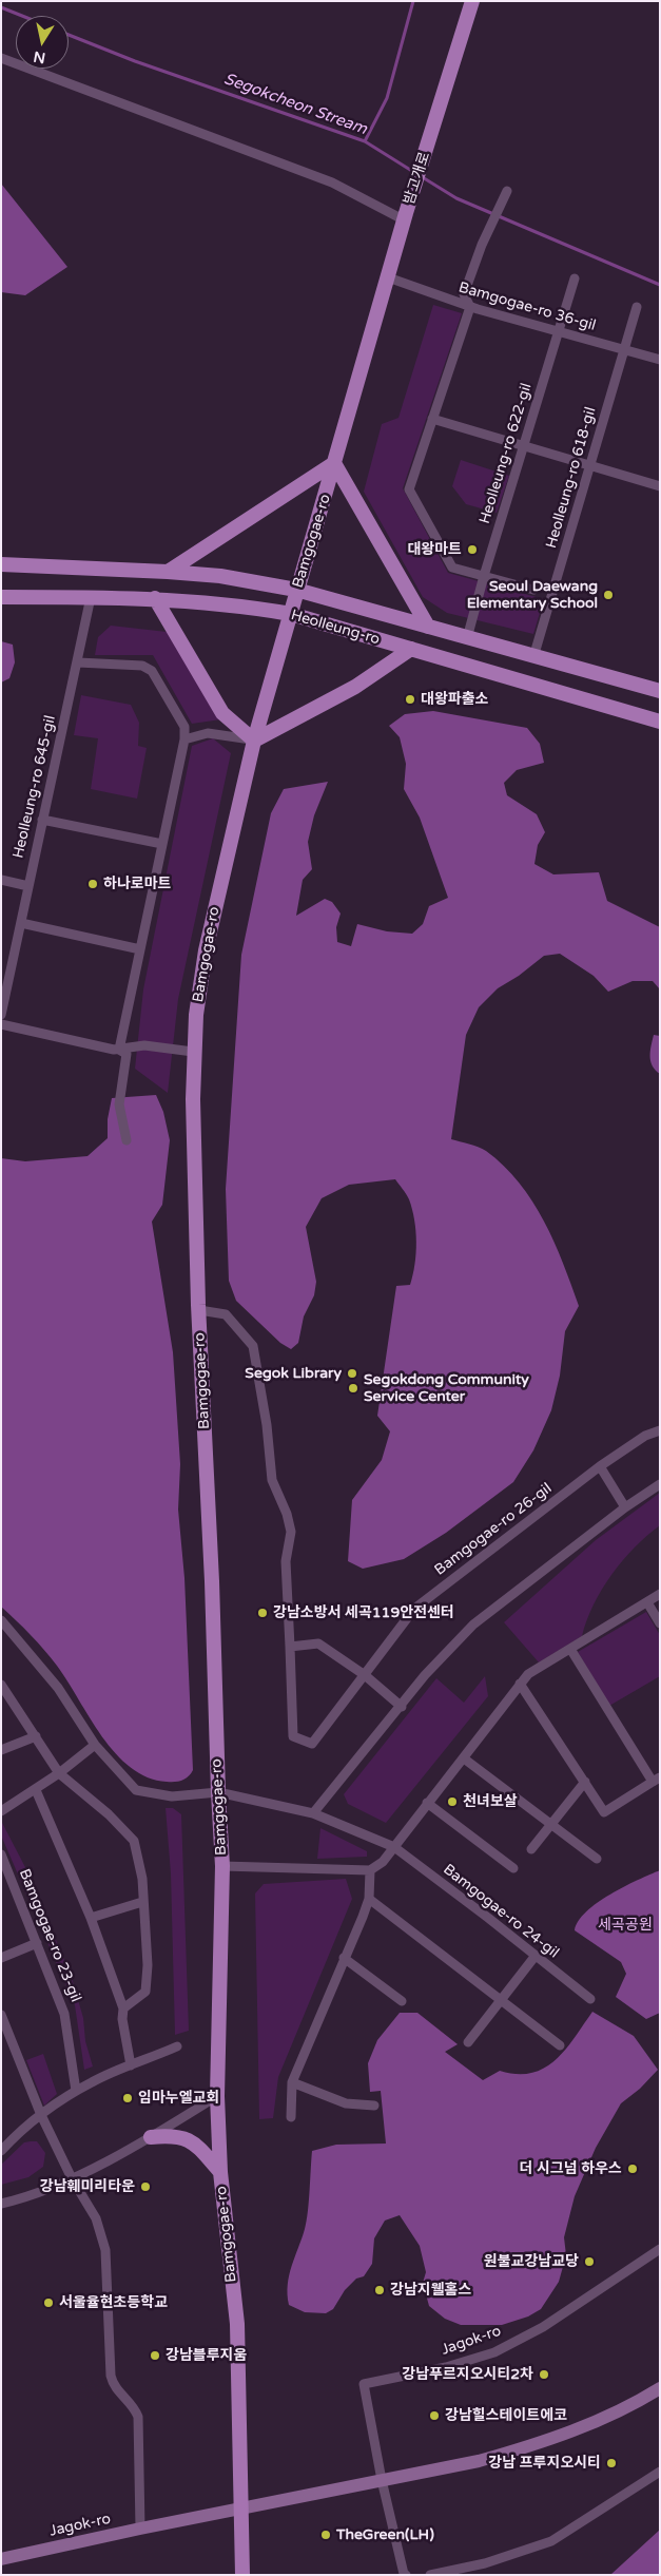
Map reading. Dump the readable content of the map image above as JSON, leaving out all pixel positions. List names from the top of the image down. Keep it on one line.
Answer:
{"streets":{"main road":["밤고개로","Bamgogae-ro","Heolleung-ro","Jagok-ro"],"street":["Bamgogae-ro 36-gil","Heolleung-ro 622-gil","Heolleung-ro 618-gil","Heolleung-ro 645-gil","Bamgogae-ro 26-gil","Bamgogae-ro 24-gil","Bamgogae-ro 23-gil"]},"crossings":[["밤고개로","Bamgogae-ro"],["Bamgogae-ro 36-gil","Heolleung-ro 622-gil"],["Bamgogae-ro 36-gil","Heolleung-ro 618-gil"],["Bamgogae-ro 36-gil","Bamgogae-ro"],["Heolleung-ro 622-gil","Heolleung-ro"],["Heolleung-ro 618-gil","Heolleung-ro"],["Bamgogae-ro","Heolleung-ro"],["Bamgogae-ro","Jagok-ro"],["Heolleung-ro","Heolleung-ro 645-gil"]],"water":["Segokcheon Stream"],"parks":["세곡공원"],"places":["대왕마트","Seoul Daewang Elementary School","대왕파출소","하나로마트","Segok Library","Segokdong Community Service Center","강남소방서 세곡119안전센터","천녀보살","임마누엘교회","더 시그넘 하우스","강남훼미리타운","원불교강남교당","강남지웰홈스","서울율현초등학교","강남블루지움","강남푸르지오시티2차","강남힐스테이트에코","강남 프루지오시티","TheGreen(LH)"],"north":"bottom"}
